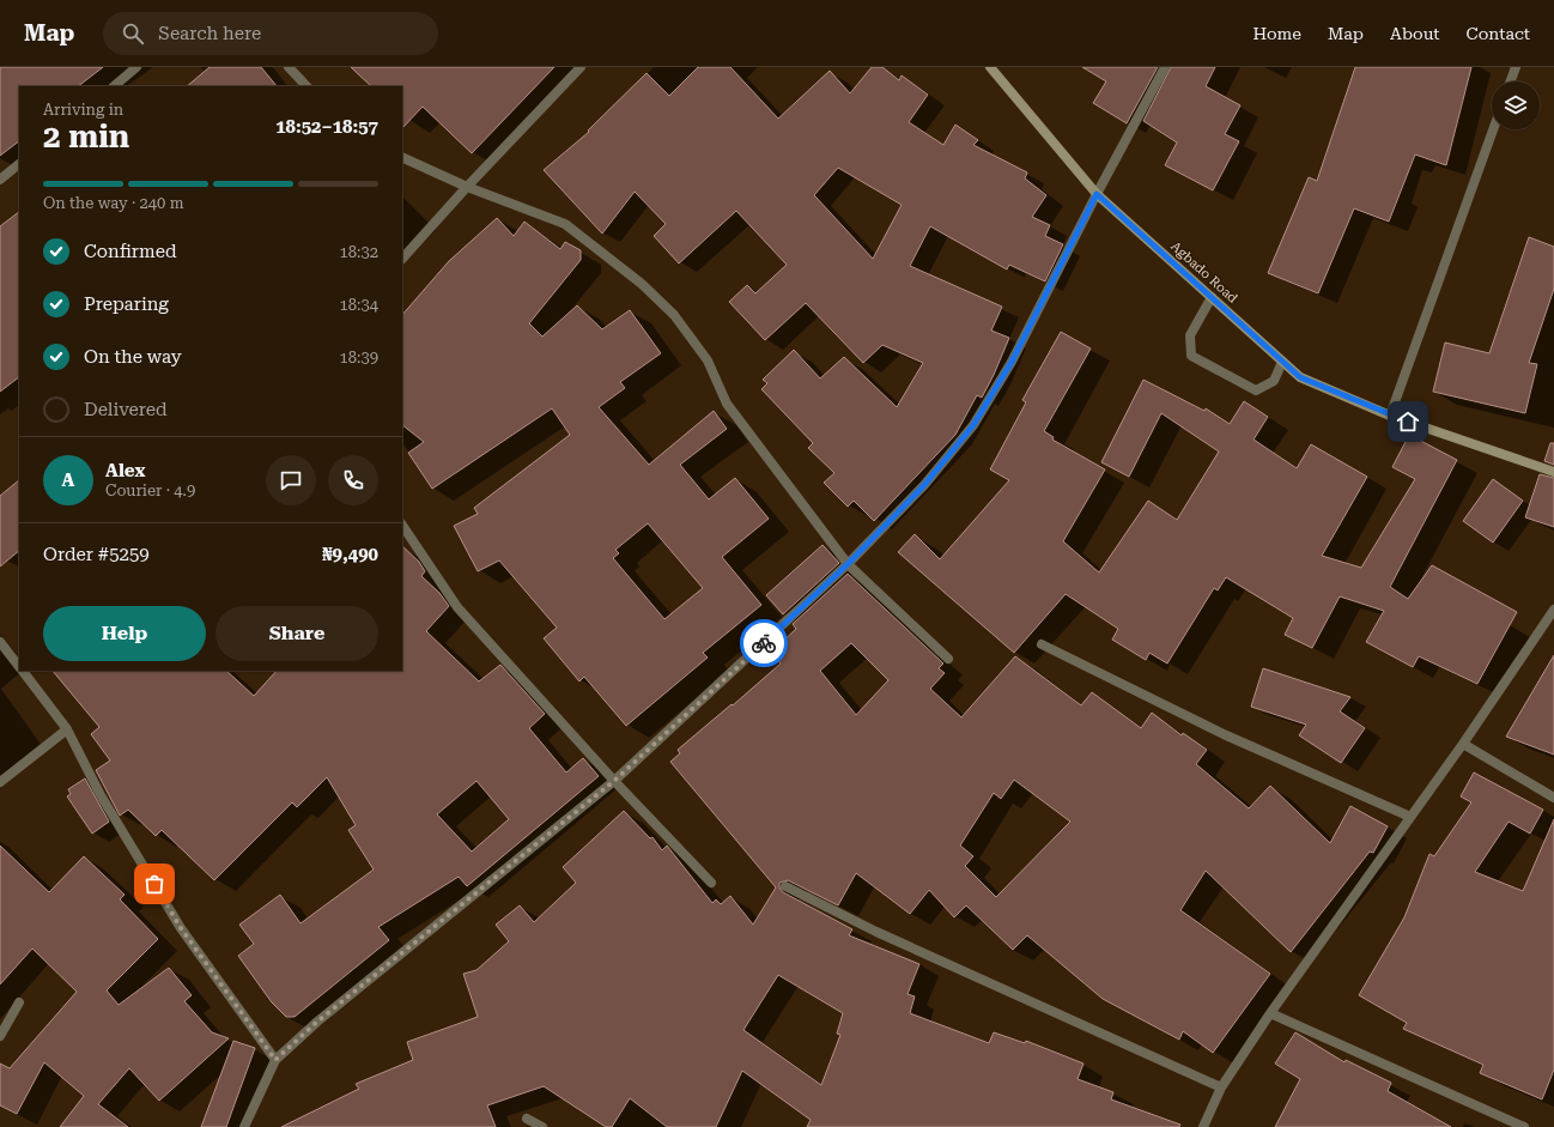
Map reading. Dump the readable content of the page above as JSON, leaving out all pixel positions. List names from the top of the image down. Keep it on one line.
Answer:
{"streets":{"main road":["Agbado Road"]},"page":{"header":"Map","search":"Search here","nav":["Home","Map","About","Contact"],"heading":["2 min","Arriving in","18:52–18:57"],"panel":["Alex","Courier · 4.9","Order #5259","₦9,490"],"bar":"On the way · 240 m","list":[["Confirmed","18:32"],["Preparing","18:34"],["On the way","18:39"],"Delivered"],"round":"A","buttons":["Help","Share"]}}
